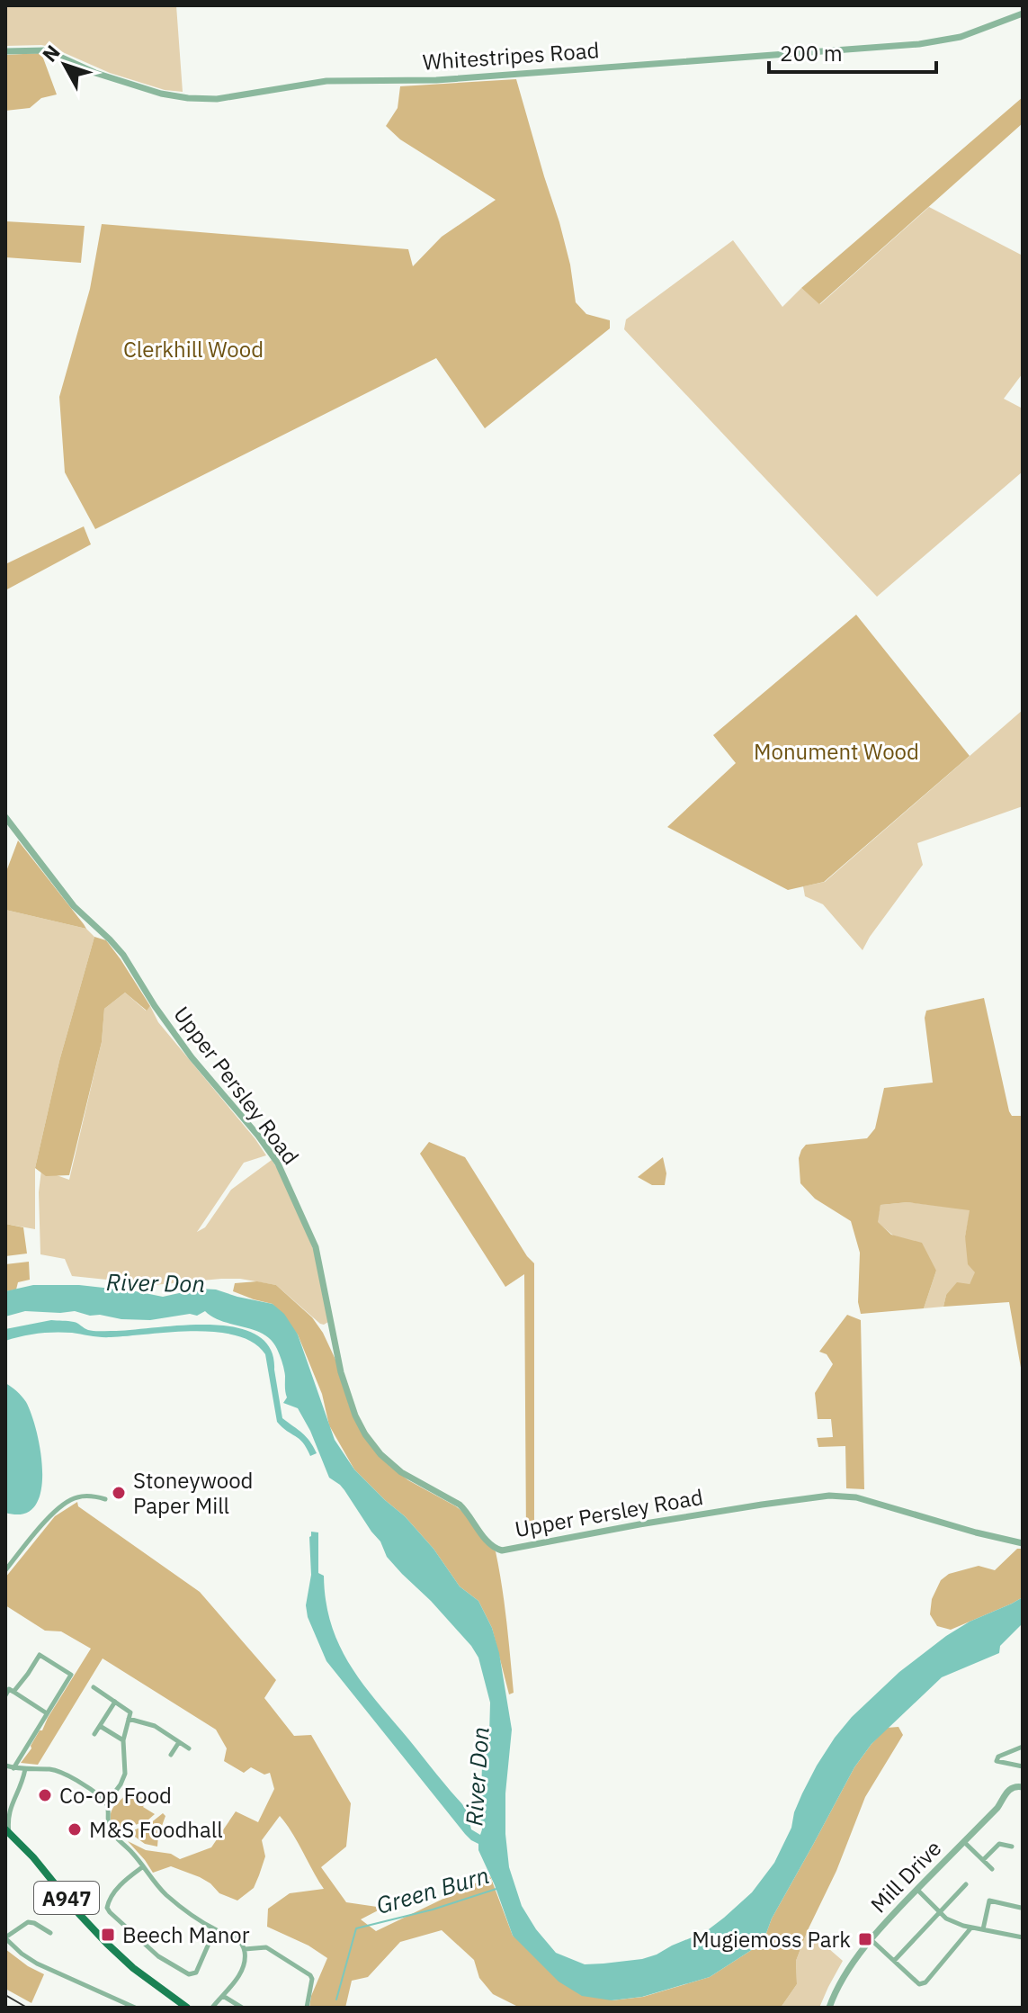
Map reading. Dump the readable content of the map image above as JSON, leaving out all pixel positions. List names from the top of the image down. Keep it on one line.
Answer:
{"streets":{"main road":["A947"],"street":["Whitestripes Road","Upper Persley Road","Mill Drive"]},"water":["River Don","Green Burn"],"parks":["Clerkhill Wood","Monument Wood"],"places":{"other":["Stoneywood Paper Mill","Co-op Food","M&S Foodhall"],"transit":["Beech Manor","Mugiemoss Park"]},"scale_bar":"200 m","north":"top left"}
